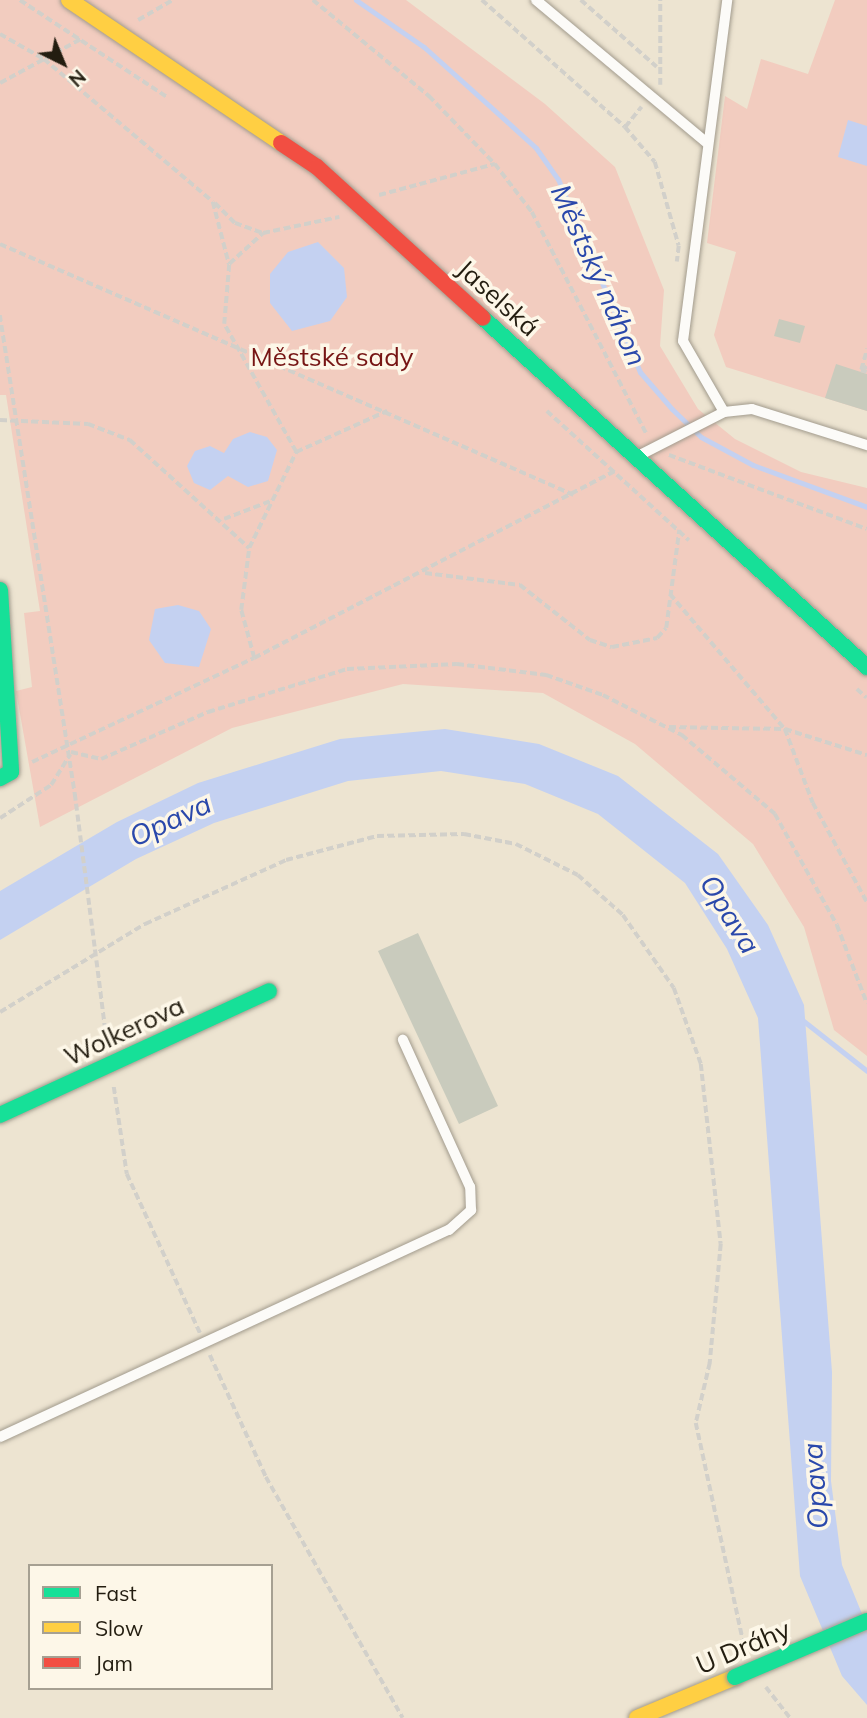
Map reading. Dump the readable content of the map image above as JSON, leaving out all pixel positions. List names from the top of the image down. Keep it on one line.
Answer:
{"streets":{"street":["Jaselská","Wolkerova","U Dráhy"]},"water":["Městský náhon","Opava"],"parks":["Městské sady"],"legend":["Fast","Slow","Jam"],"north":"bottom right"}
